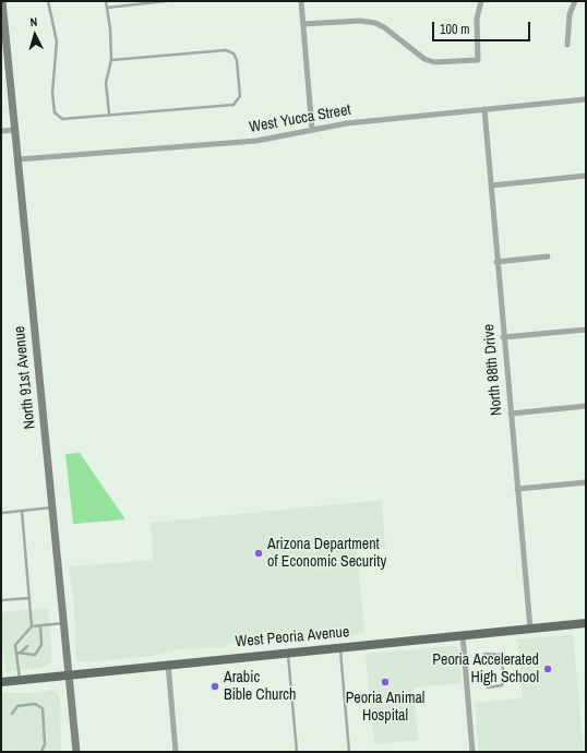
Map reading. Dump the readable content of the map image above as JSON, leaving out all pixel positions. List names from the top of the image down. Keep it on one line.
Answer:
{"streets":{"main road":["North 91st Avenue","West Peoria Avenue"],"street":["West Yucca Street","North 88th Drive"]},"crossings":[["West Yucca Street","North 88th Drive"],["West Yucca Street","North 91st Avenue"],["North 88th Drive","West Peoria Avenue"],["North 91st Avenue","West Peoria Avenue"]],"places":["Arizona Department of Economic Security","Peoria Accelerated High School","Peoria Animal Hospital","Arabic Bible Church"],"scale_bar":"100 m","north":"top"}
